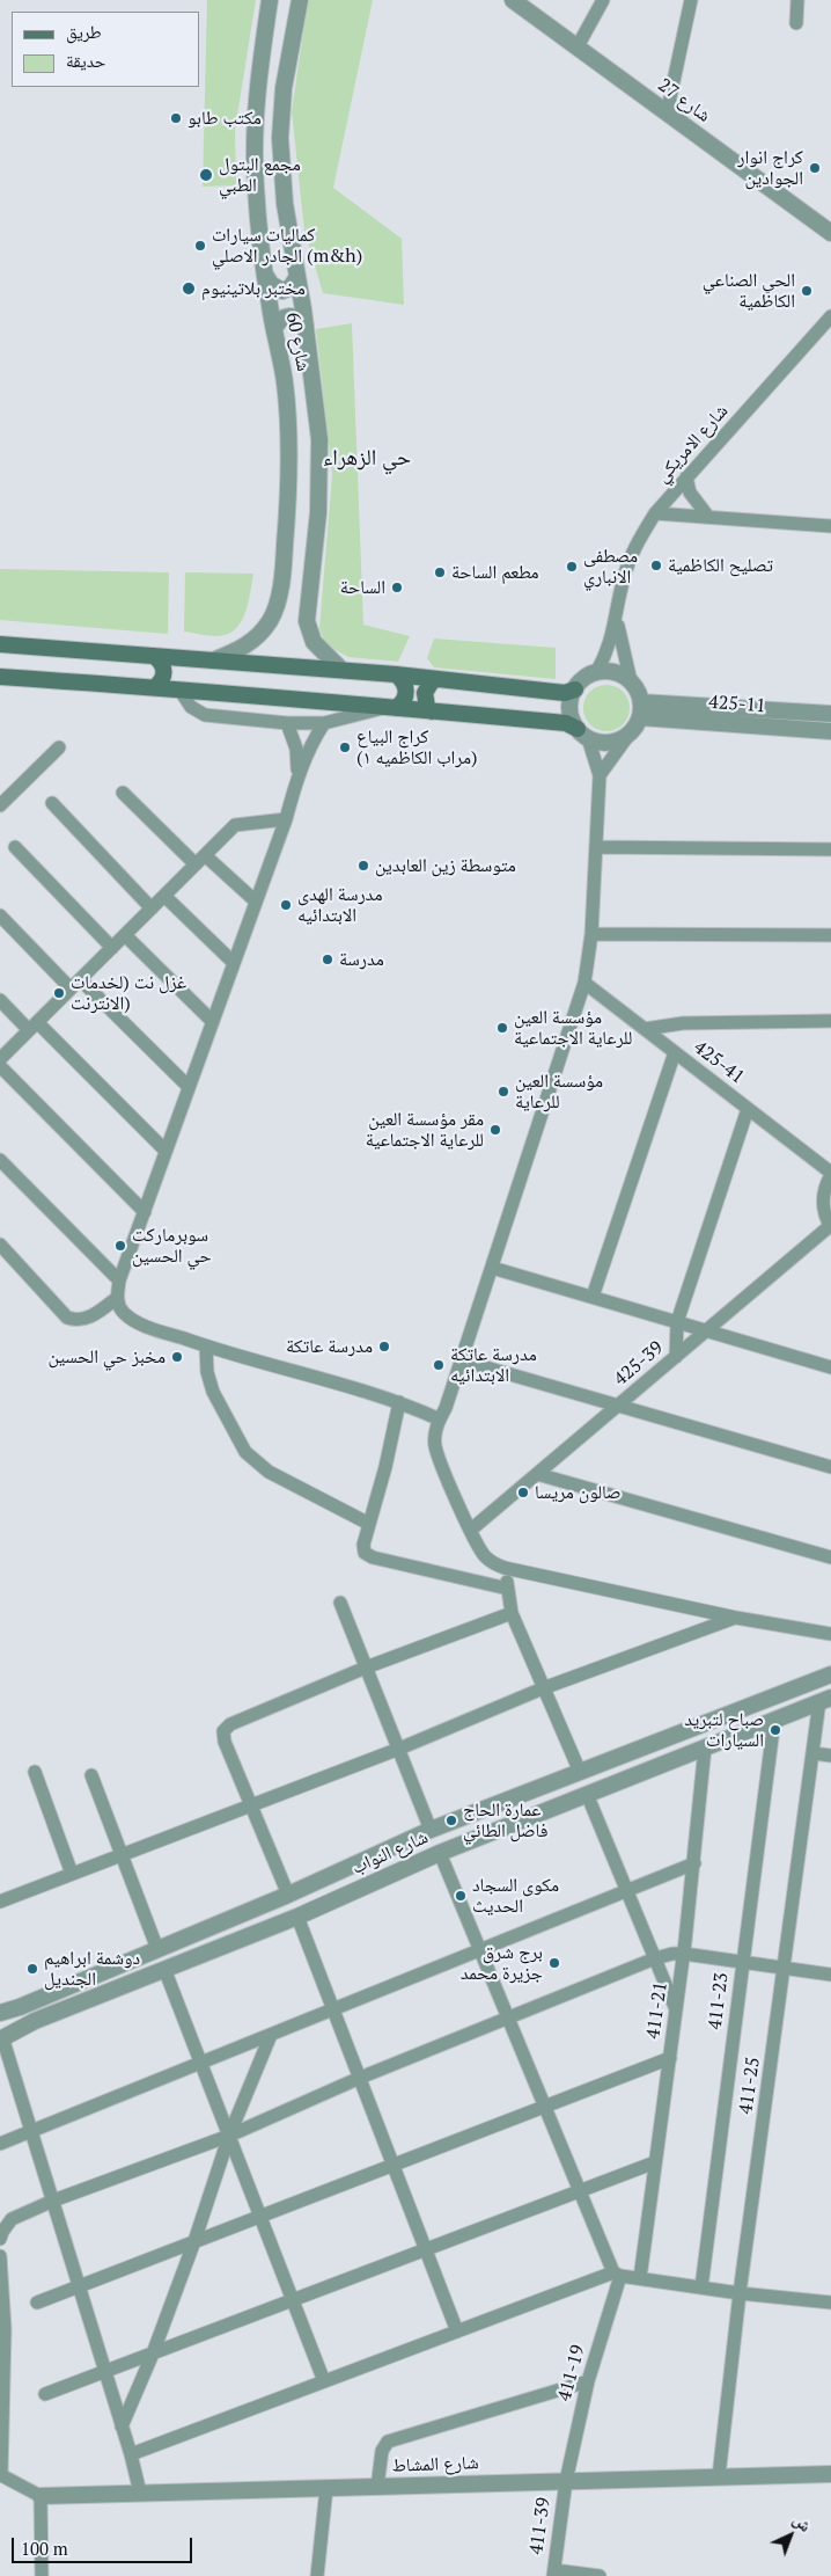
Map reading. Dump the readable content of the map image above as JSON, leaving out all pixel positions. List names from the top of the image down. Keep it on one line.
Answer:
{"streets":{"street":["شارع 27","شارع 60","شارع الامريكي","425-11","425-41","425-39","شارع النواب","411-23","411-21","411-25","411-19","شارع المشاط","411-39"]},"crossings":[["شارع الامريكي","425-11"],["شارع النواب","411-23"],["شارع النواب","411-21"],["شارع النواب","411-25"],["411-25","شارع المشاط"],["411-19","شارع المشاط"],["411-19","411-39"],["شارع المشاط","411-39"]],"districts":["حي الزهراء"],"places":["مكتب طابو","كراج انوار الجوادين","مجمع البتول الطبي","كماليات سيارات الجادر الاصلي (m&h)","مختبر بلاتينيوم","الحي الصناعي الكاظمية","تصليح الكاظمية","مصطفى الانباري","مطعم الساحة","الساحة","كراج البياع (مراب الكاظميه ١)","متوسطة زين العابدين","مدرسة الهدى الابتدائيه","مدرسة","غزل نت (لخدمات الانترنت)","مؤسسة العين للرعاية الاجتماعية","مؤسسة العين للرعاية","مقر مؤسسة العين للرعاية الاجتماعية","سوبرماركت حي الحسين","مدرسة عاتكة","مخبز حي الحسين","مدرسة عاتكة الابتدائيه","صالون مريسا","صباح لتبريد السيارات","عمارة الحاج فاضل الطائي","مكوى السجاد الحديث","برج شرق جزيرة محمد","دوشمة ابراهيم الجنديل"],"legend":["طريق","حديقة"],"scale_bar":"100 m","north":"top right"}
